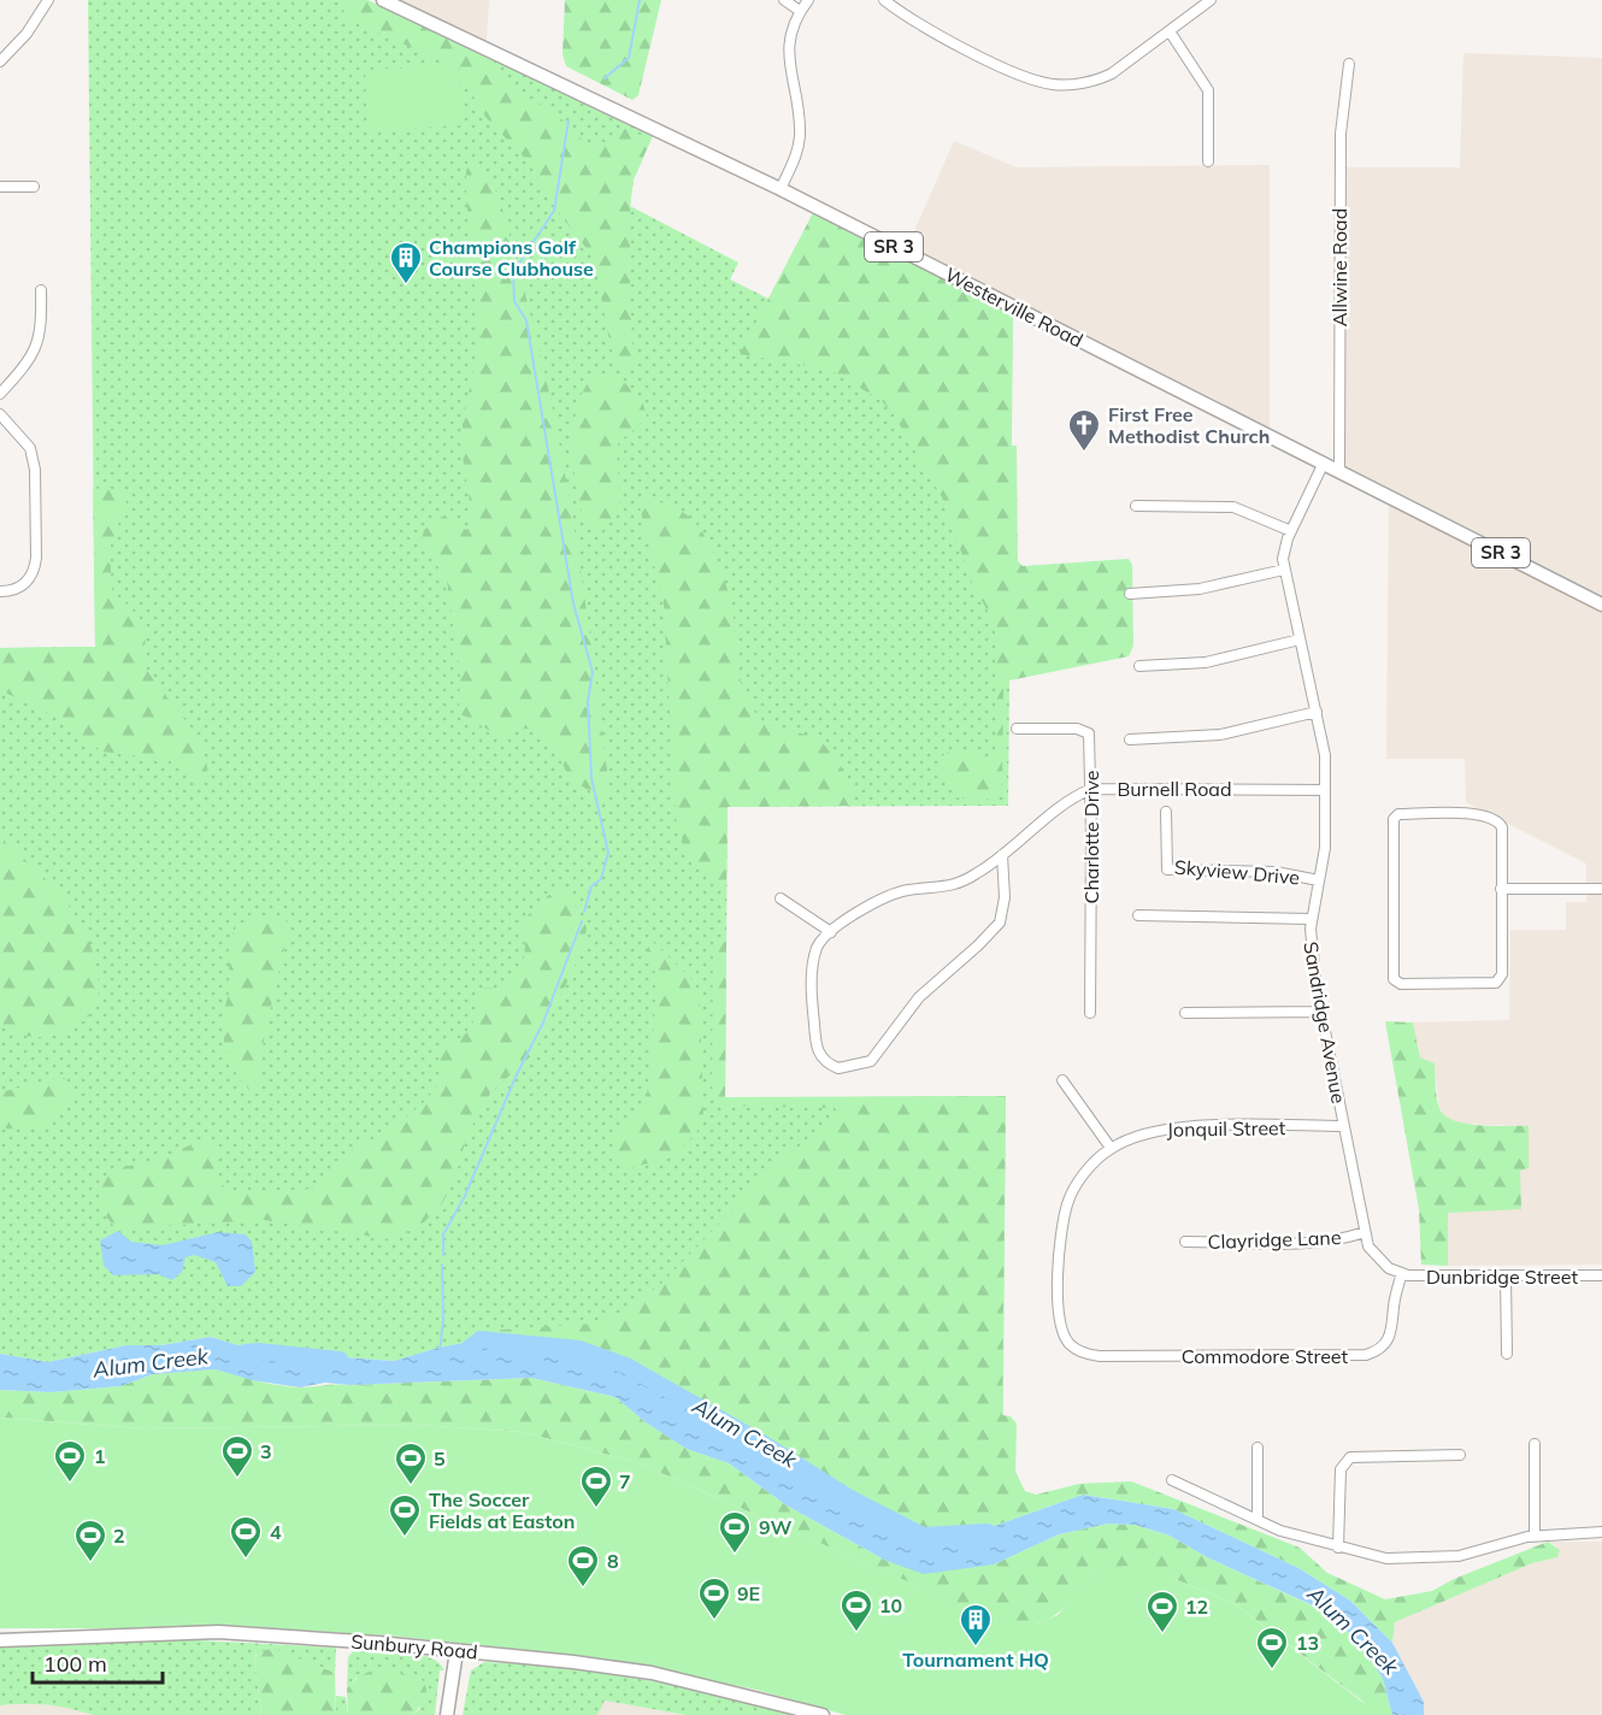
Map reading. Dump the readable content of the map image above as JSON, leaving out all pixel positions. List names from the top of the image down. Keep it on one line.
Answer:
{"streets":{"main road":["SR 3","Westerville Road","Sunbury Road"],"street":["Allwine Road","Burnell Road","Charlotte Drive","Skyview Drive","Sandridge Avenue","Jonquil Street","Clayridge Lane","Dunbridge Street","Commodore Street"]},"crossings":[["Allwine Road","Westerville Road"],["Westerville Road","Sandridge Avenue"],["Burnell Road","Charlotte Drive"],["Burnell Road","Sandridge Avenue"],["Skyview Drive","Sandridge Avenue"],["Sandridge Avenue","Jonquil Street"],["Sandridge Avenue","Clayridge Lane"],["Sandridge Avenue","Dunbridge Street"],["Sandridge Avenue","Commodore Street"],["Jonquil Street","Commodore Street"],["Dunbridge Street","Commodore Street"]],"water":["Alum Creek"],"places":{"building":["Champions Golf Course Clubhouse","Tournament HQ"],"church":["First Free Methodist Church"],"sports":["3","1","5","7","The Soccer Fields at Easton","9W","4","2","8","9E","10","12","13"]},"scale_bar":"100 m"}
